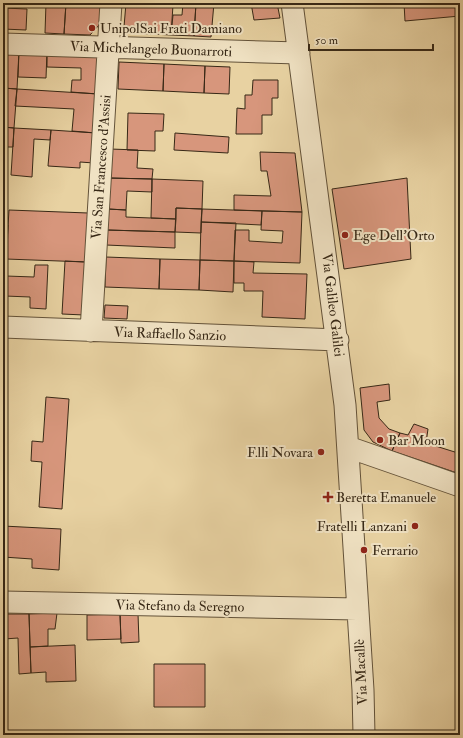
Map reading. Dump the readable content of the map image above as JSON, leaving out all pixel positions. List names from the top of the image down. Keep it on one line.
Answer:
{"streets":{"street":["Via Michelangelo Buonarroti","Via San Francesco d'Assisi","Via Galileo Galilei","Via Raffaello Sanzio","Via Stefano da Seregno","Via Macallè"]},"crossings":[["Via Michelangelo Buonarroti","Via San Francesco d'Assisi"],["Via Michelangelo Buonarroti","Via Galileo Galilei"],["Via San Francesco d'Assisi","Via Raffaello Sanzio"],["Via Galileo Galilei","Via Raffaello Sanzio"],["Via Galileo Galilei","Via Stefano da Seregno"],["Via Galileo Galilei","Via Macallè"],["Via Stefano da Seregno","Via Macallè"]],"places":{"other":["UnipolSai Frati Damiano","Ege Dell'Orto","Bar Moon","F.lli Novara","Fratelli Lanzani","Ferrario"],"health":["Beretta Emanuele"]},"scale_bar":"50 m"}
